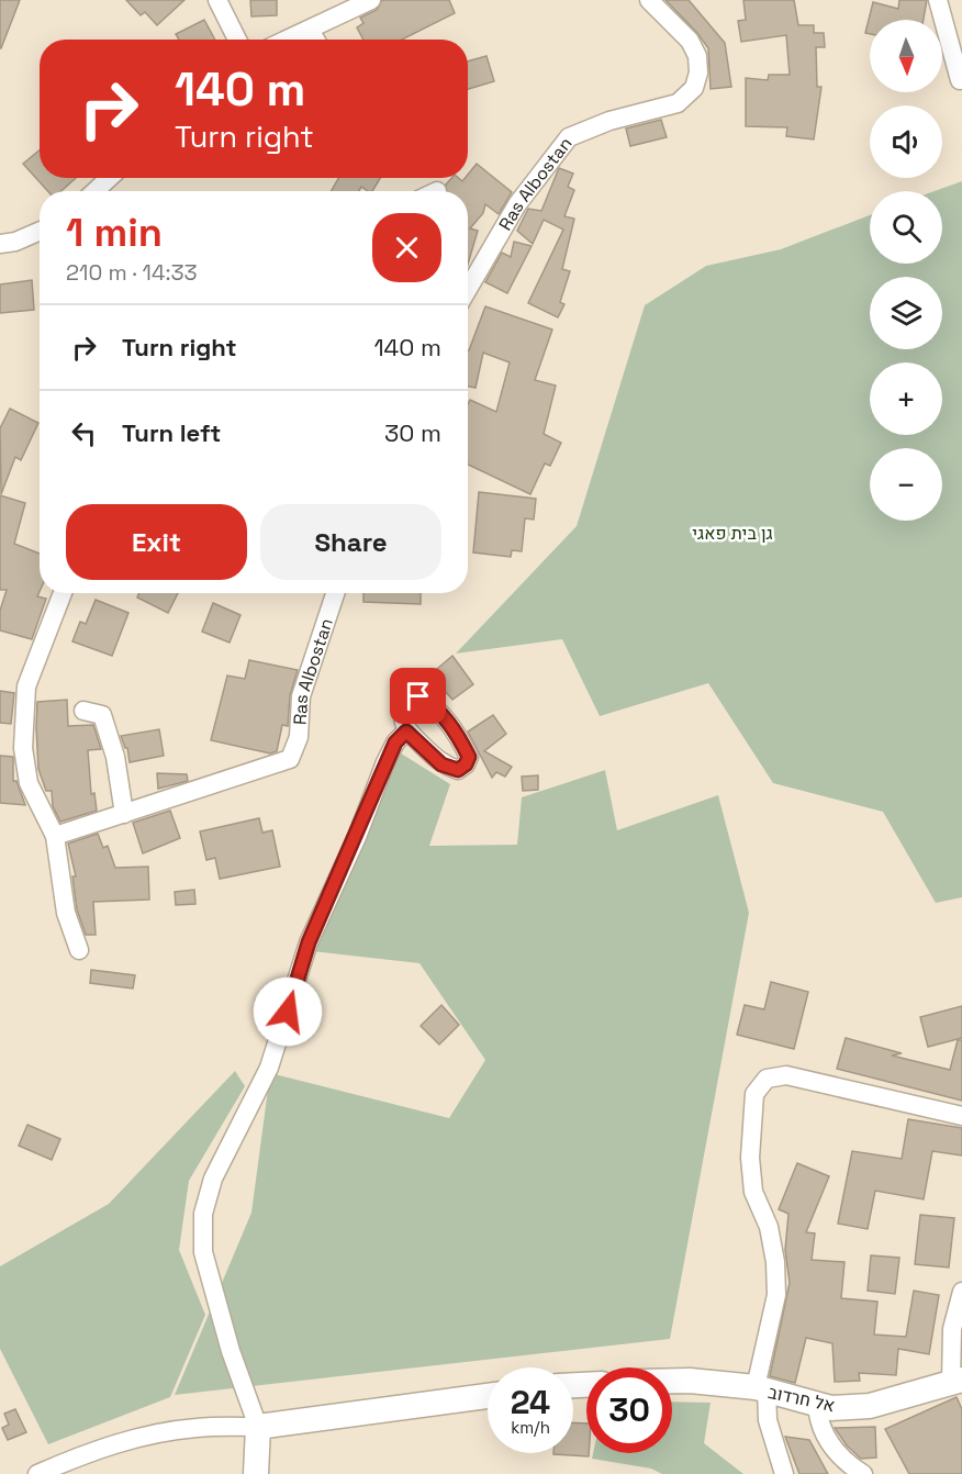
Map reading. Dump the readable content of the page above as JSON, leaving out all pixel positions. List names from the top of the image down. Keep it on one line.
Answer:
{"streets":{"street":["Ras Albostan","אל חרדוב"]},"parks":["גן בית פאגי"],"north":"bottom","page":{"map_buttons":["+","−"],"turn":["140 m","Turn right"],"heading":["1 min","210 m · 14:33"],"list":[{"name":"Turn right","value":"140 m"},{"name":"Turn left","value":"30 m"}],"buttons":["Exit","Share"],"speed":"24 km/h","limit":"30"}}
